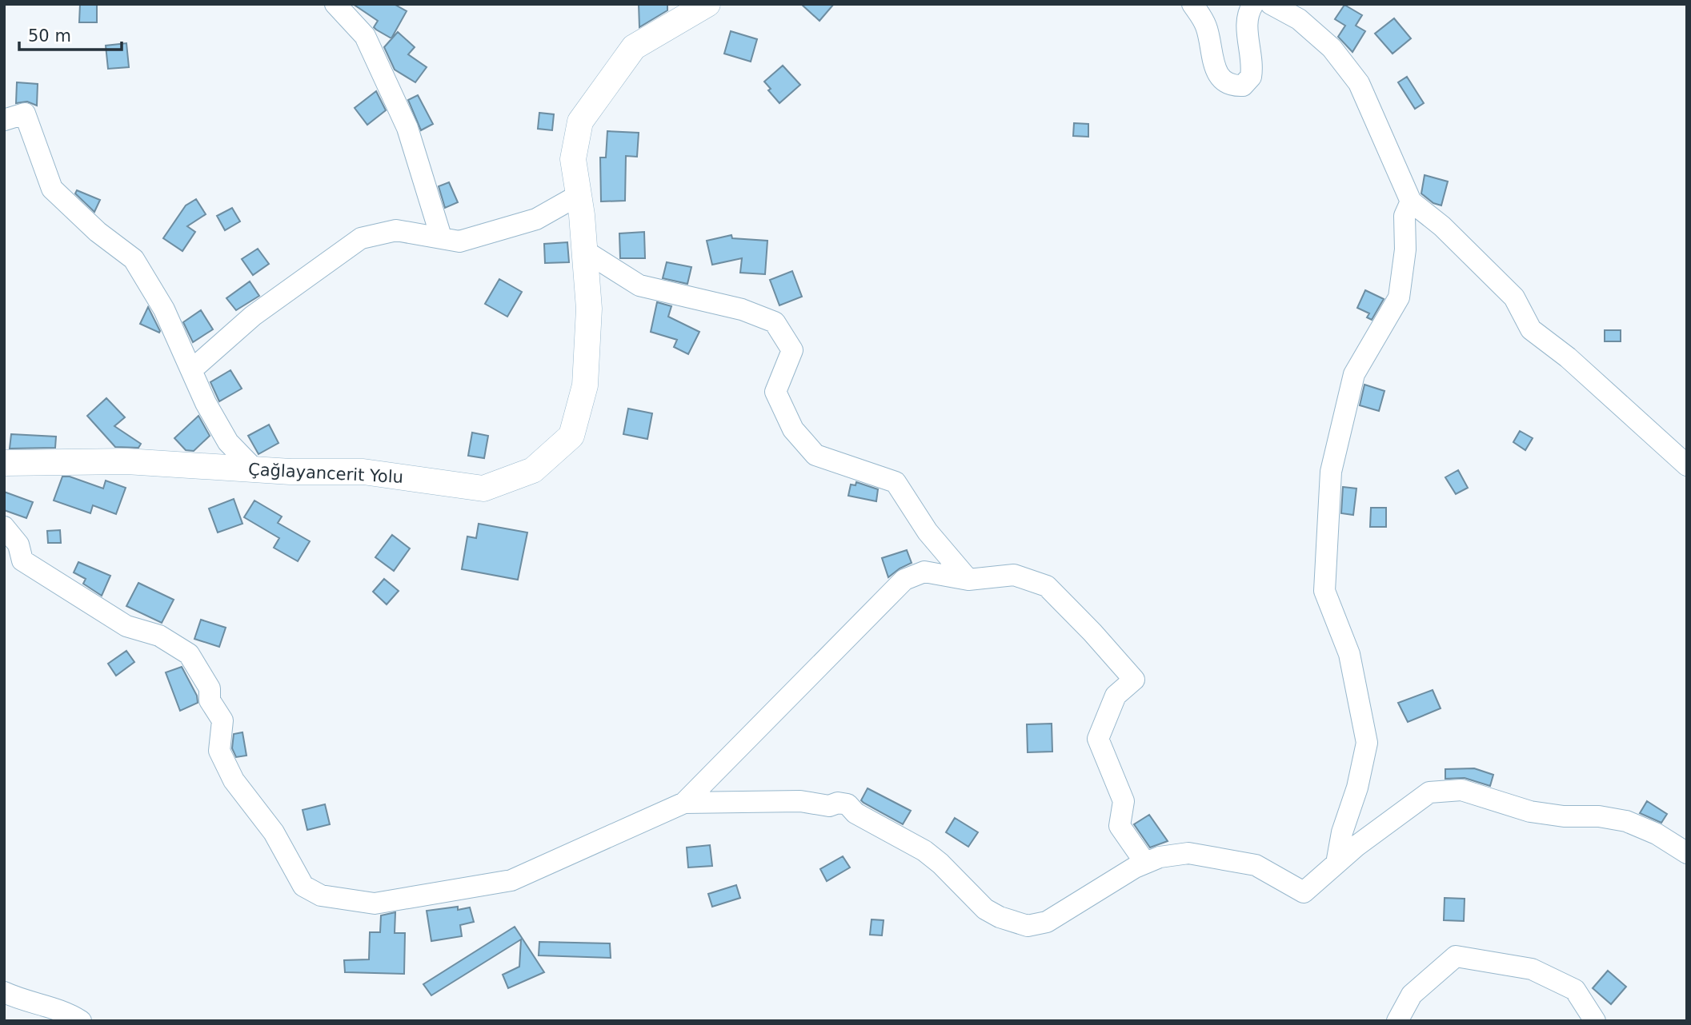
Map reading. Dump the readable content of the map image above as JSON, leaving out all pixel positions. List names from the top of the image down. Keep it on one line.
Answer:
{"streets":{"main road":["Çağlayancerit Yolu"]},"scale_bar":"50 m"}
